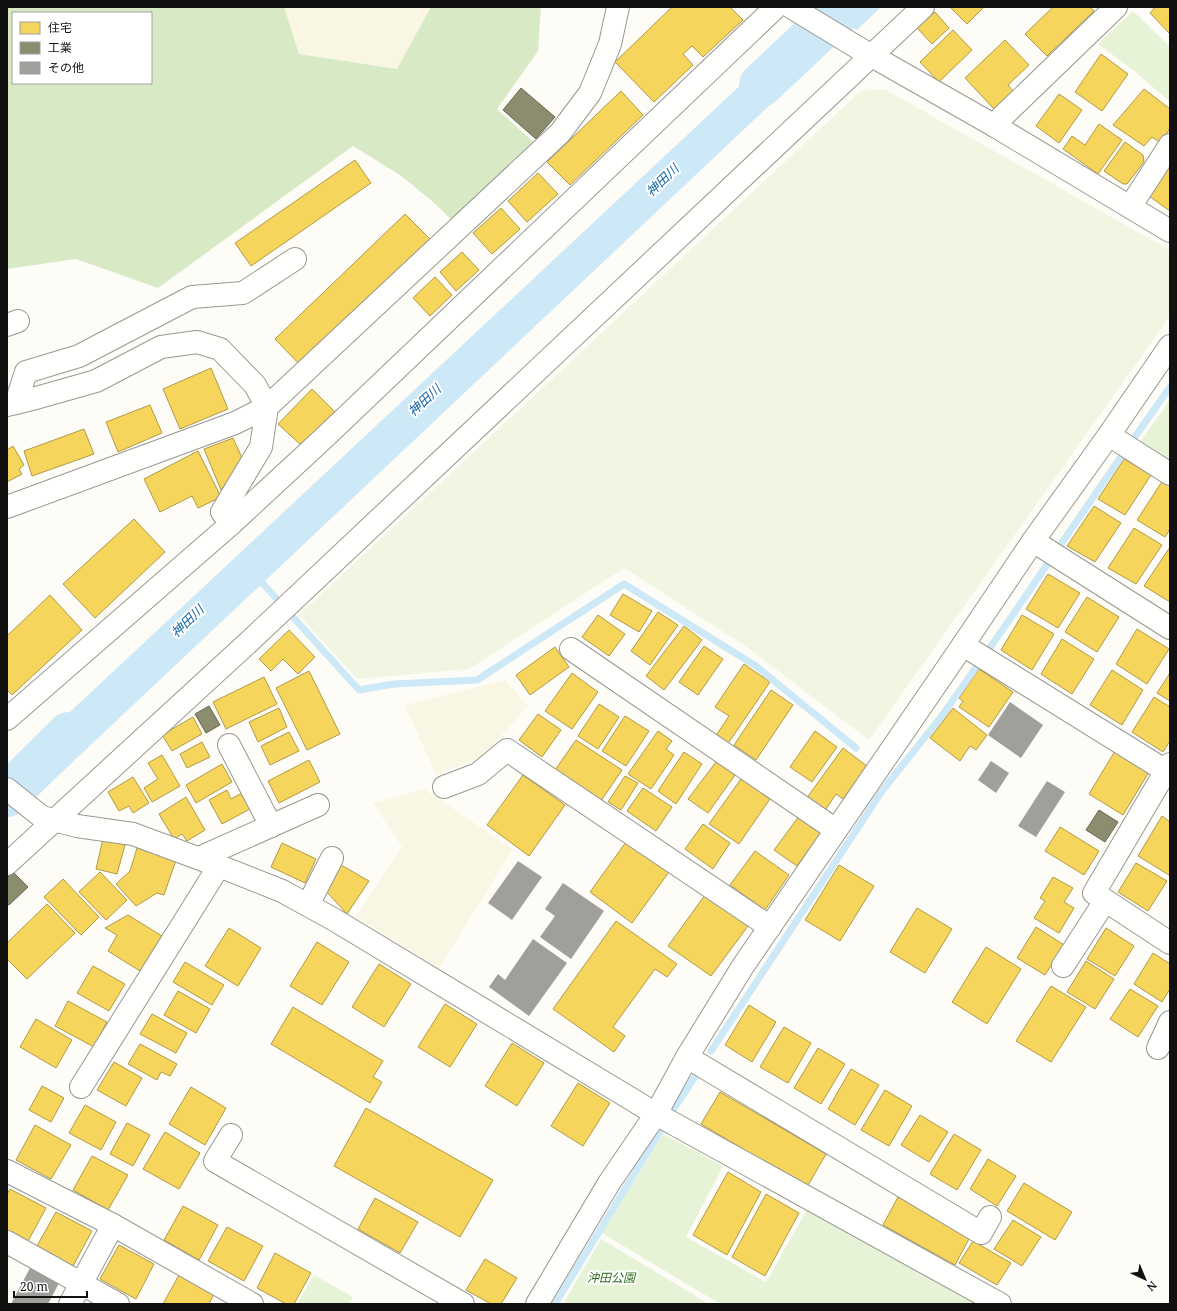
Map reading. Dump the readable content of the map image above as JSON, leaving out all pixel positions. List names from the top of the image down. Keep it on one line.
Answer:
{"water":["神田川"],"parks":["沖田公園"],"legend":["住宅","工業","その他"],"scale_bar":"20 m","north":"bottom right"}
